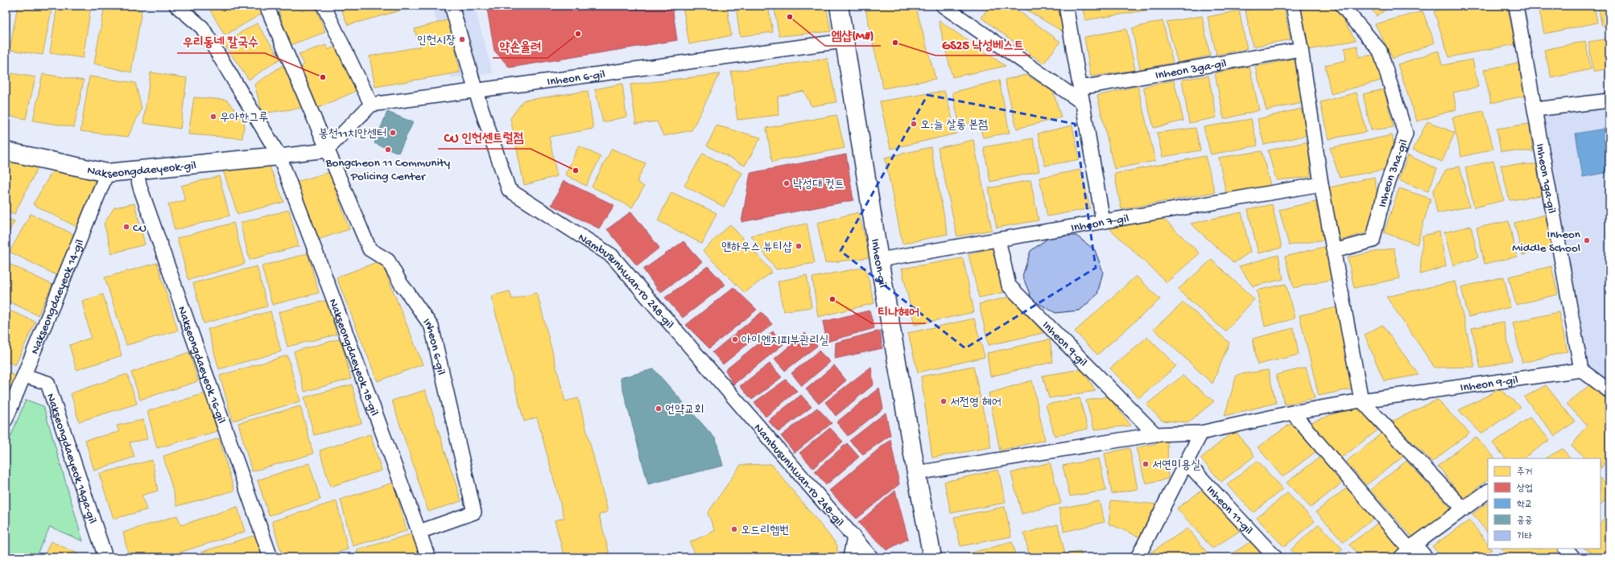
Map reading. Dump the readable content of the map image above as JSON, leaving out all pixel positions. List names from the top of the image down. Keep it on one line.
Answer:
{"streets":{"street":["Nakseongdaeyeok-gil","Inheon-gil"],"lane":["Inheon 3ga-gil","Inheon 6-gil","Inheon 3na-gil","Inheon 1ga-gil","Inheon 7-gil","Nambusunhwan-ro 248-gil","Nakseongdaeyeok 14-gil","Inheon 9-gil","Nakseongdaeyeok 18-gil","Nakseongdaeyeok 16-gil","Nakseongdaeyeok 14ga-gil","Inheon 11-gil"]},"crossings":[["Inheon 6-gil","Inheon-gil"],["Inheon 6-gil","Nambusunhwan-ro 248-gil"],["Inheon 6-gil","Nakseongdaeyeok 18-gil"],["Nakseongdaeyeok-gil","Nakseongdaeyeok 14-gil"],["Nakseongdaeyeok-gil","Nakseongdaeyeok 18-gil"],["Nakseongdaeyeok-gil","Nakseongdaeyeok 16-gil"],["Inheon 1ga-gil","Inheon 9-gil"],["Inheon 7-gil","Inheon-gil"],["Inheon 7-gil","Inheon 9-gil"],["Inheon-gil","Inheon 9-gil"],["Nakseongdaeyeok 14-gil","Nakseongdaeyeok 14ga-gil"]],"places":["엠샵(M#)","약손율려","인헌시장","GS25 낙성베스트","우리동네 칼국수","우아한그루","오:늘 살롱 본점","봉천11치안센터","Bongcheon 11 Community Policing Center","CU 인헌센트럴점","낙성대 컷트","CU","Inheon Middle School","앤하우스 뷰티샵","티나헤어","아이엔지피부관리실","서전영 헤어","언약교회","서연미용실","오드리헵번"],"legend":["주거","상업","학교","공공","기타"]}
